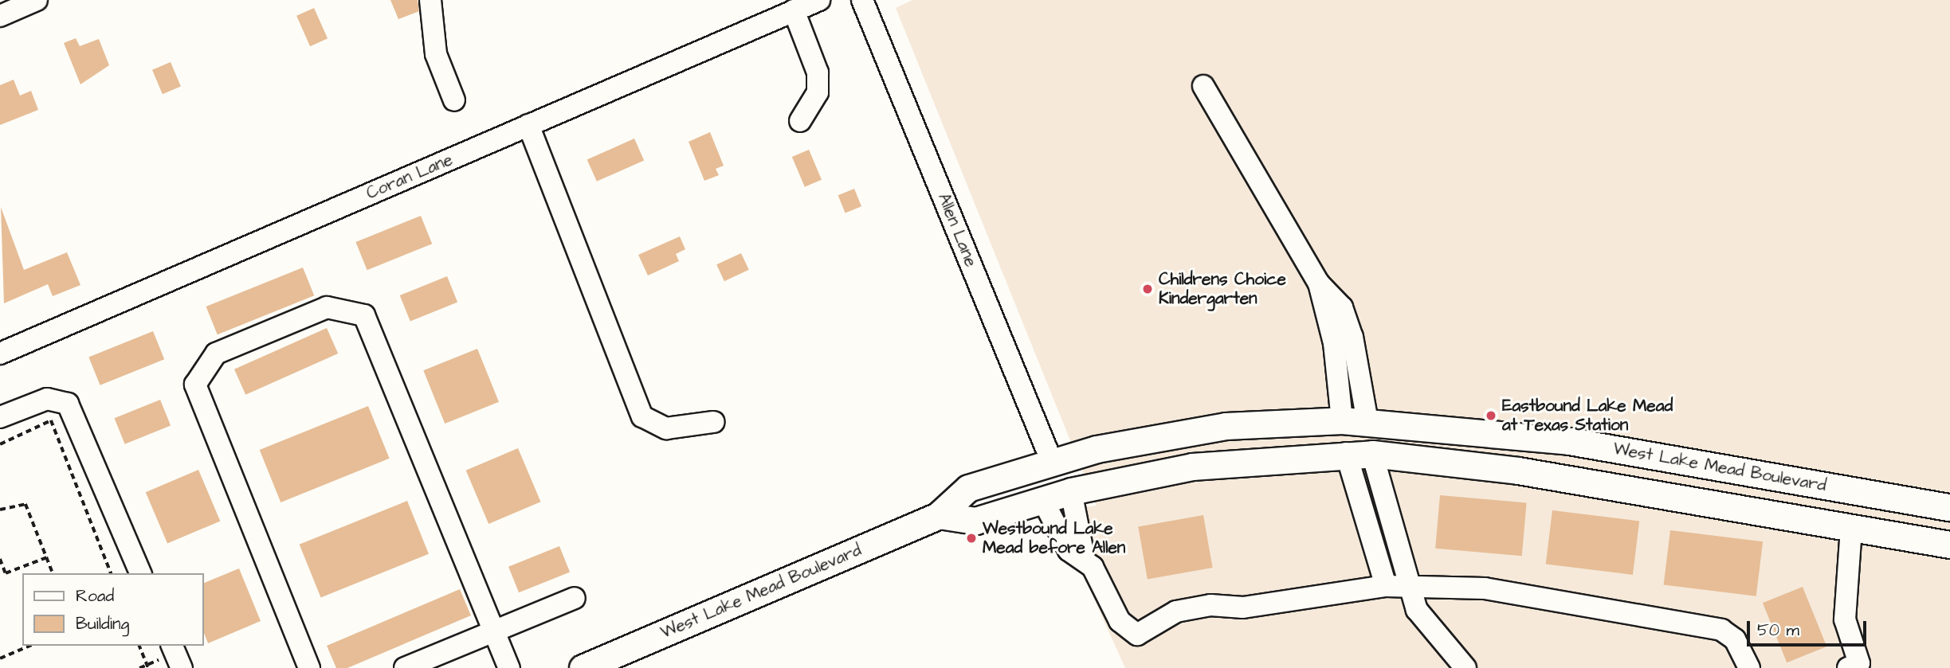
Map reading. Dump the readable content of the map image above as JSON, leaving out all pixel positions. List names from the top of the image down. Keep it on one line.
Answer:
{"streets":{"main road":["West Lake Mead Boulevard"],"street":["Coran Lane","Allen Lane"]},"crossings":[["Allen Lane","West Lake Mead Boulevard"]],"places":["Childrens Choice Kindergarten","Eastbound Lake Mead at Texas Station","Westbound Lake Mead before Allen"],"legend":["Road","Building"],"scale_bar":"50 m"}
